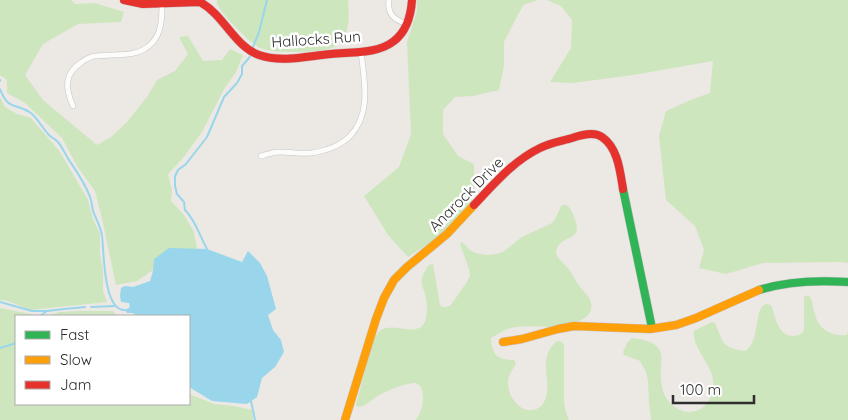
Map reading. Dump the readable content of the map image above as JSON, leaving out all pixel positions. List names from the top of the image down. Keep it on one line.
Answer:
{"streets":{"street":["Hallocks Run","Anarock Drive"]},"legend":["Fast","Slow","Jam"],"scale_bar":"100 m"}
